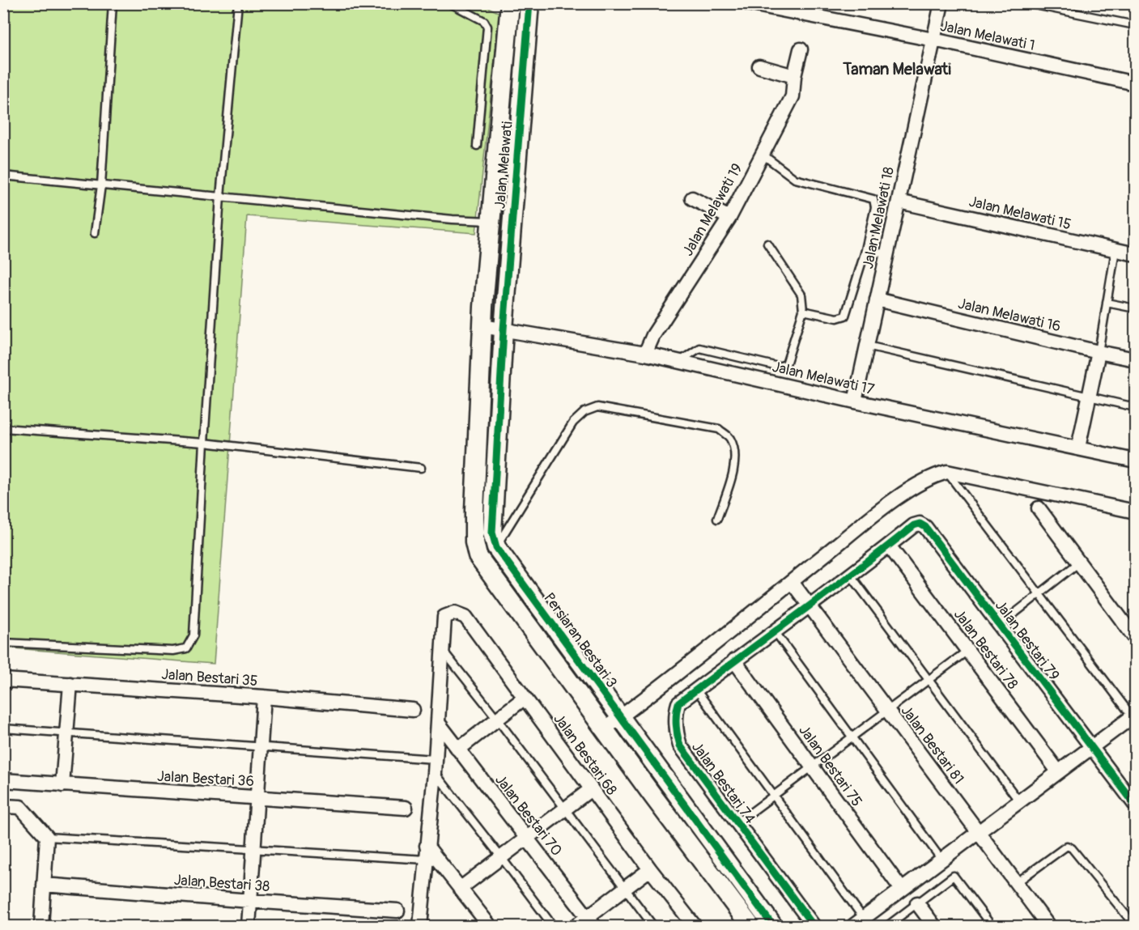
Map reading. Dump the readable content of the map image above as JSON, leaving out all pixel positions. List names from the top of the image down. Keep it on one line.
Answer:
{"streets":{"street":["Jalan Melawati 1","Jalan Melawati","Jalan Melawati 19","Jalan Melawati 15","Jalan Melawati 18","Jalan Melawati 16","Jalan Melawati 17","Persiaran Bestari 3","Jalan Bestari 79","Jalan Bestari 78","Jalan Bestari 35","Jalan Bestari 81","Jalan Bestari 68","Jalan Bestari 75","Jalan Bestari 36","Jalan Bestari 74","Jalan Bestari 70","Jalan Bestari 38"]},"crossings":[["Jalan Melawati 1","Jalan Melawati 18"],["Jalan Melawati","Jalan Melawati 17"],["Jalan Melawati","Persiaran Bestari 3"],["Jalan Melawati 19","Jalan Melawati 17"],["Jalan Melawati 15","Jalan Melawati 18"],["Jalan Melawati 18","Jalan Melawati 16"],["Jalan Melawati 18","Jalan Melawati 17"],["Jalan Melawati 17","Persiaran Bestari 3"],["Jalan Bestari 79","Jalan Bestari 78"],["Jalan Bestari 79","Jalan Bestari 81"],["Jalan Bestari 79","Jalan Bestari 74"],["Jalan Bestari 81","Jalan Bestari 74"],["Jalan Bestari 75","Jalan Bestari 74"]],"districts":["Taman Melawati"]}
